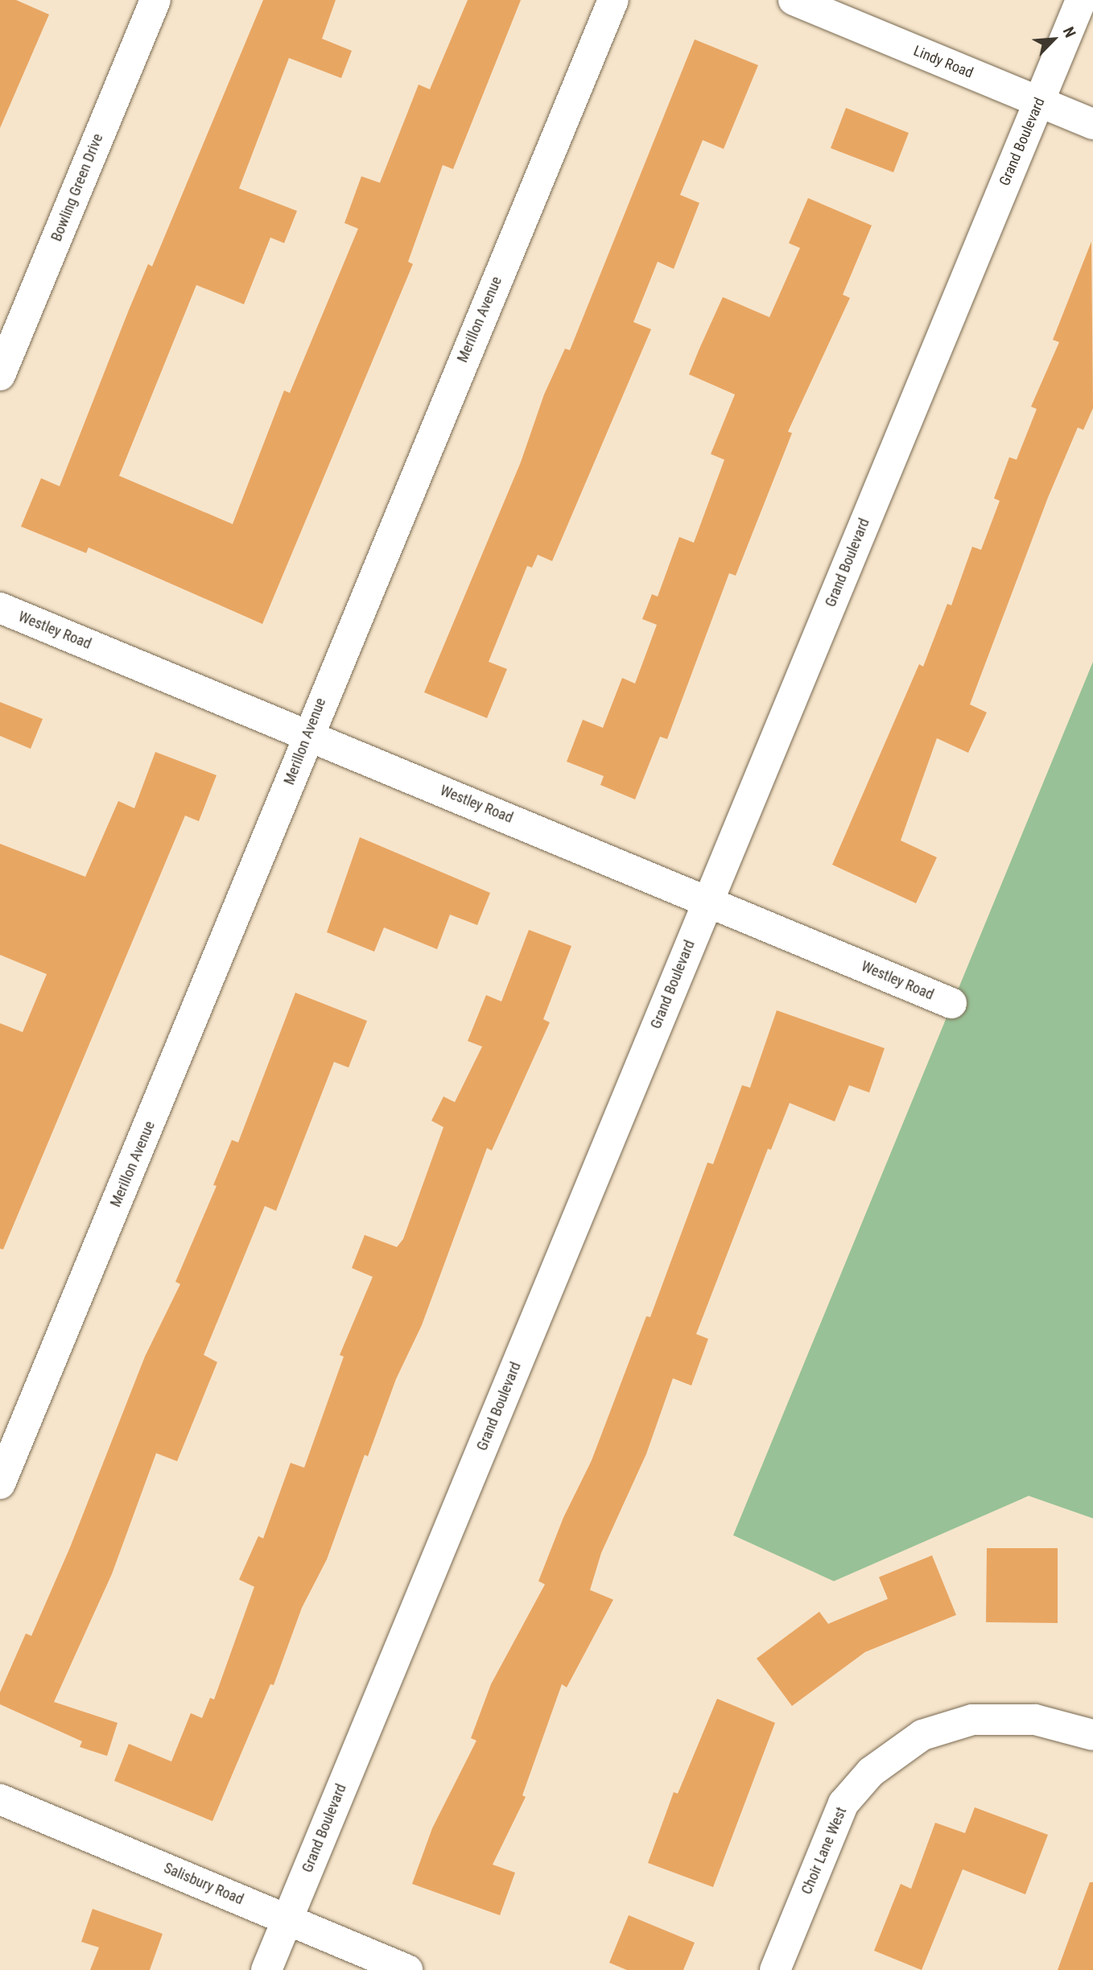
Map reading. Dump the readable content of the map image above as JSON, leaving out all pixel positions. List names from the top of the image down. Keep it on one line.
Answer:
{"streets":{"street":["Lindy Road","Grand Boulevard","Bowling Green Drive","Merillon Avenue","Westley Road","Choir Lane West","Salisbury Road"]},"crossings":[["Lindy Road","Grand Boulevard"],["Grand Boulevard","Westley Road"],["Grand Boulevard","Salisbury Road"],["Merillon Avenue","Westley Road"]],"north":"top right"}
